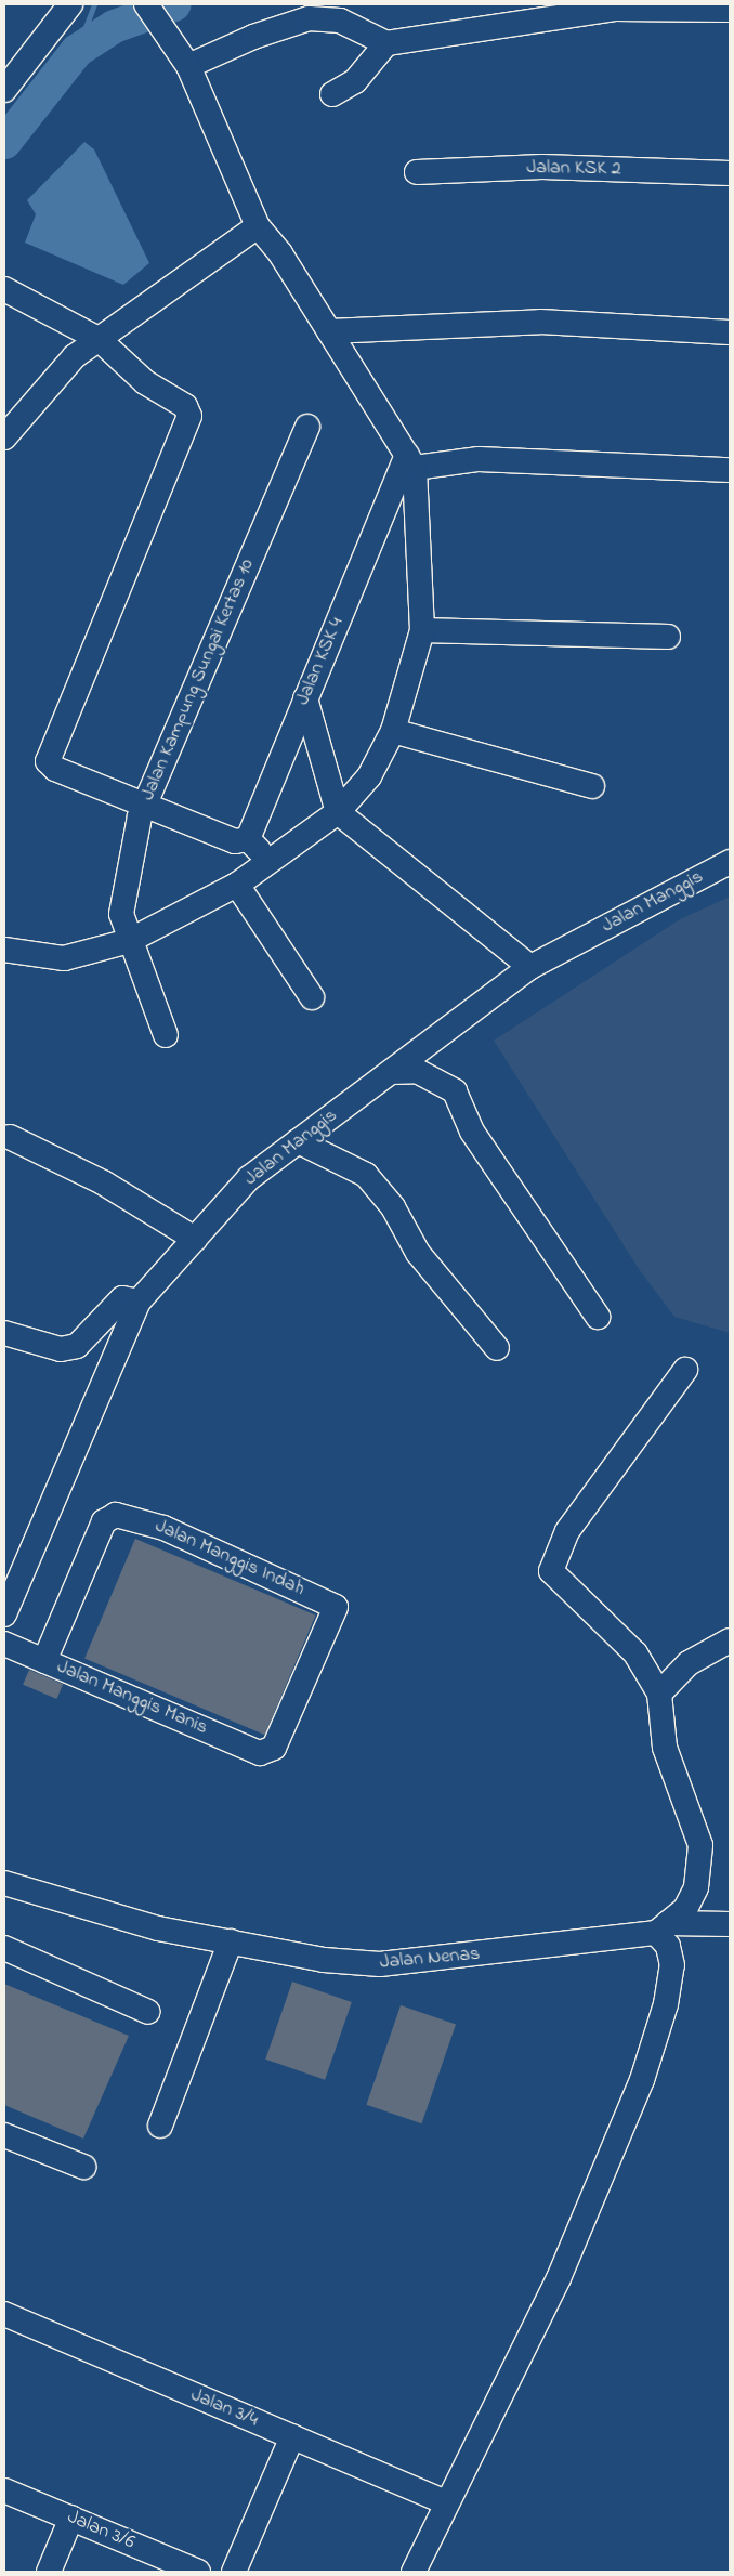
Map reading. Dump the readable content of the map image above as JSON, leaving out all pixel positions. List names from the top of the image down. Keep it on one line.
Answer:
{"streets":{"street":["Jalan KSK 2","Jalan KSK 4","Jalan Kampung Sungai Kertas 10","Jalan Manggis","Jalan Manggis Indah","Jalan Manggis Manis","Jalan Nenas","Jalan 3/4","Jalan 3/6"]},"crossings":[["Jalan Manggis Indah","Jalan Manggis Manis"]]}
